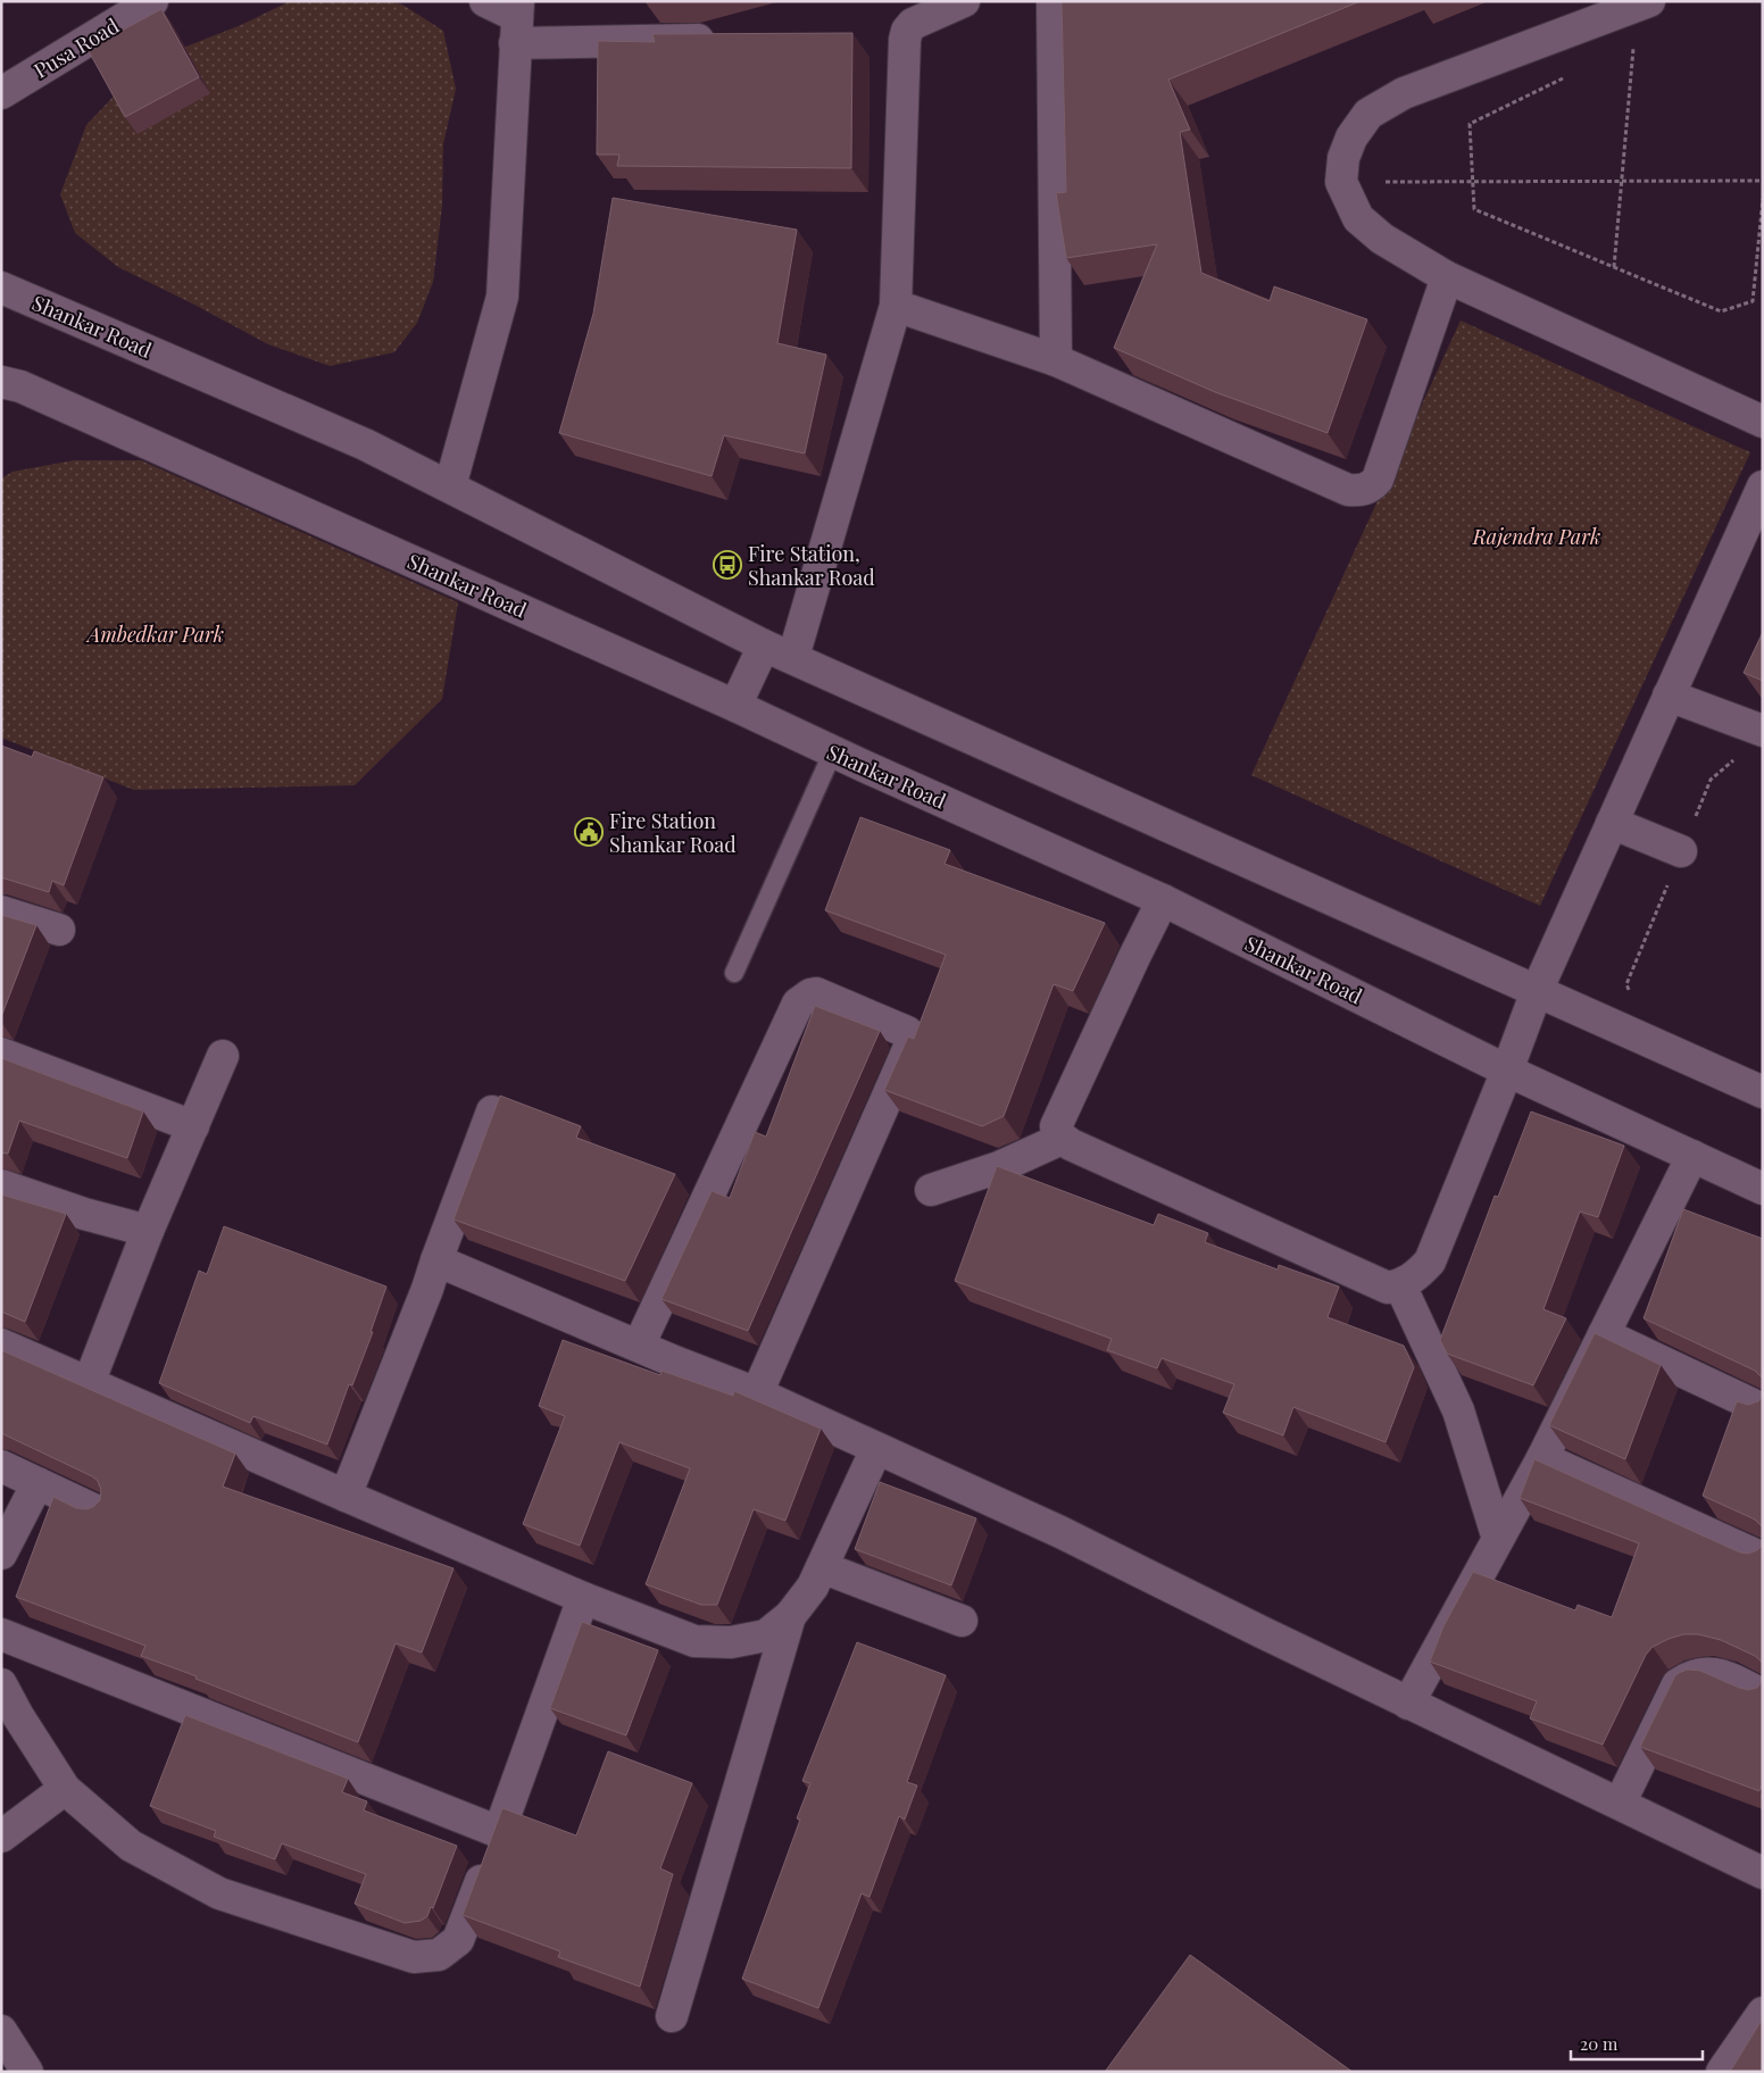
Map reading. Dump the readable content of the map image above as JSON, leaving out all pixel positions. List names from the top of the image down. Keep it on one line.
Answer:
{"streets":{"street":["Pusa Road","Shankar Road"]},"parks":["Rajendra Park","Ambedkar Park"],"places":{"bus stop":["Fire Station, Shankar Road"],"public building":["Fire Station Shankar Road"]},"scale_bar":"20 m"}
